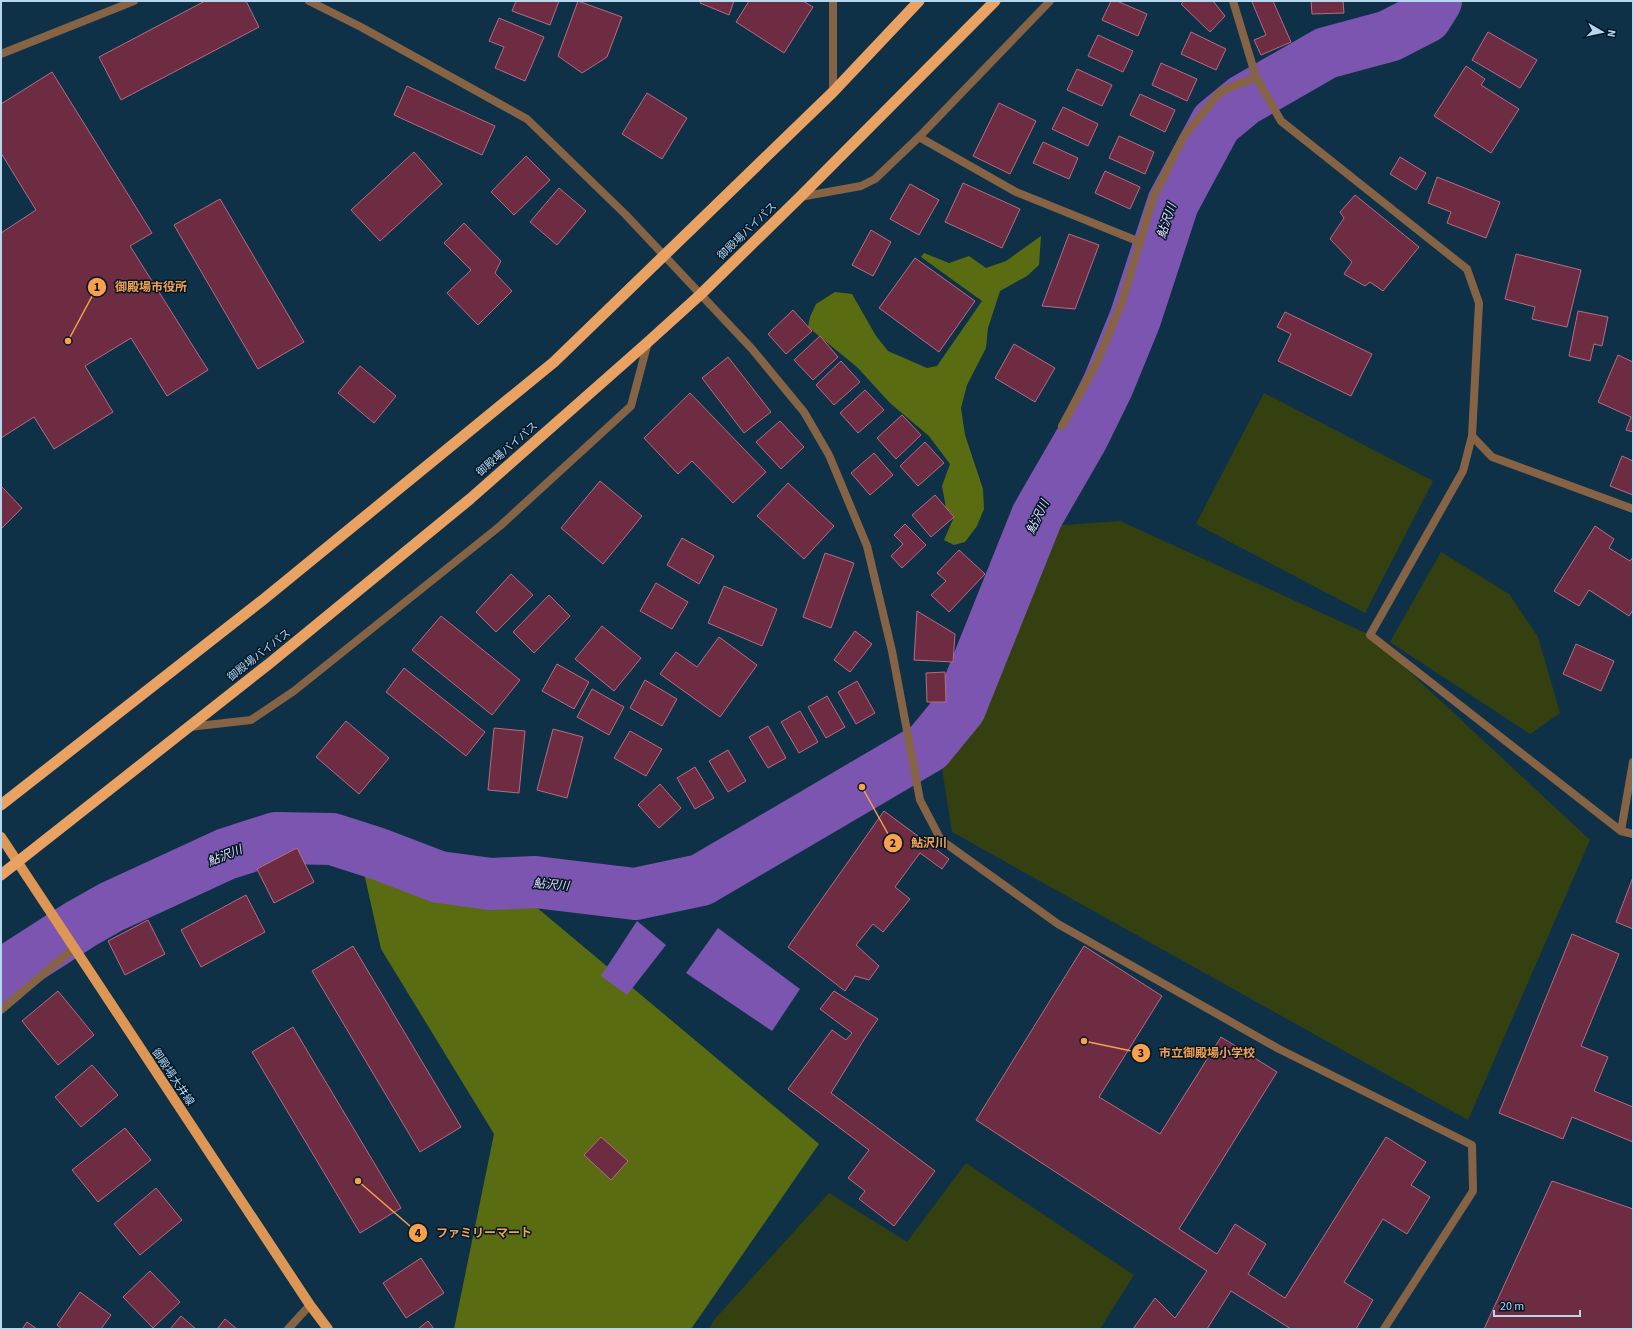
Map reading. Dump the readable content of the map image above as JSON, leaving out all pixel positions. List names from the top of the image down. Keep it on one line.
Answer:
{"streets":{"highway":["御殿場バイパス"],"main road":["御殿場大井線"]},"crossings":[["御殿場バイパス","御殿場大井線"]],"water":["鮎沢川"],"places":["御殿場市役所","鮎沢川","市立御殿場小学校","ファミリーマート"],"scale_bar":"20 m","north":"right"}
